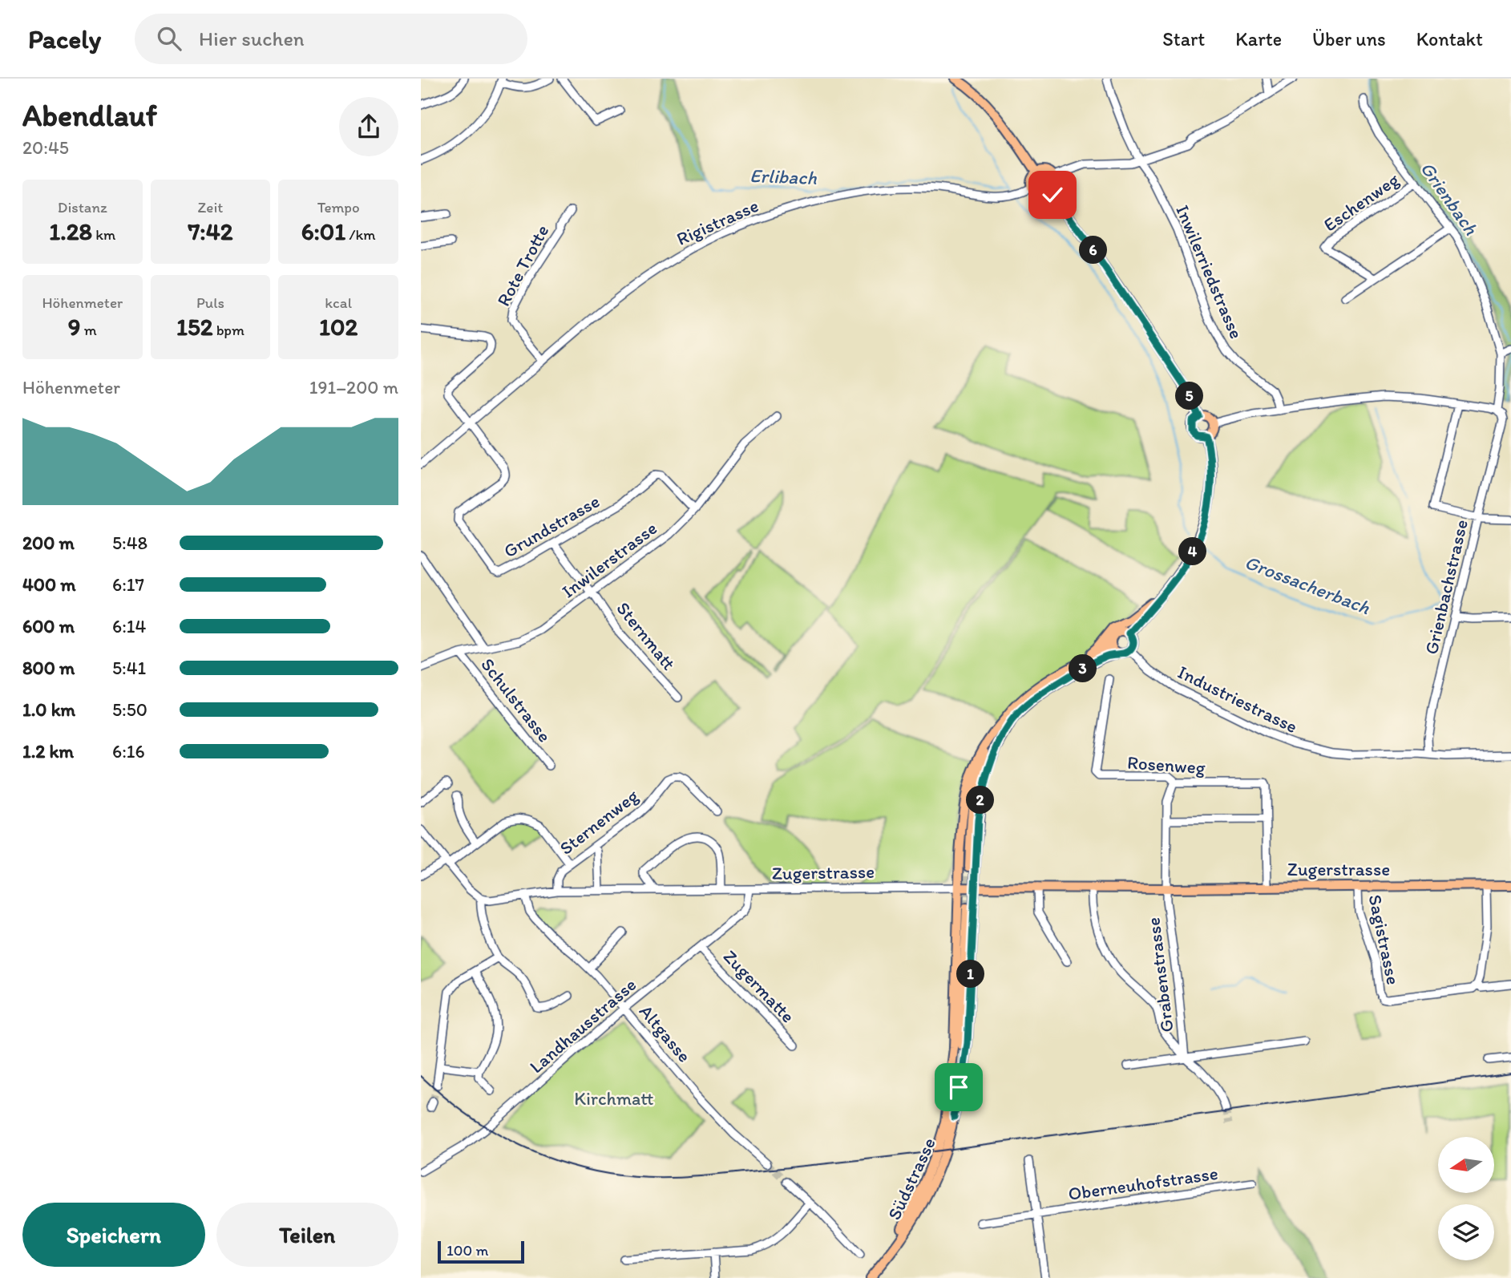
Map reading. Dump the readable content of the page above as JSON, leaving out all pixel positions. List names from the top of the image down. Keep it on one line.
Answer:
{"streets":{"main road":["Zugerstrasse","Südstrasse"],"street":["Eschenweg","Rigistrasse","Rote Trotte","Inwilerriedstrasse","Grundstrasse","Inwilerstrasse","Grienbachstrasse","Sternmatt","Industriestrasse","Schulstrasse","Rosenweg","Sternenweg","Sagistrasse","Grabenstrasse","Zugermatte","Landhausstrasse","Altgasse","Oberneuhofstrasse"]},"crossings":[["Rigistrasse","Rote Trotte"],["Rigistrasse","Grundstrasse"],["Grundstrasse","Inwilerstrasse"],["Grundstrasse","Sternmatt"],["Inwilerstrasse","Sternmatt"],["Inwilerstrasse","Schulstrasse"],["Grienbachstrasse","Industriestrasse"],["Sternenweg","Zugerstrasse"],["Zugerstrasse","Sagistrasse"],["Zugerstrasse","Grabenstrasse"],["Zugerstrasse","Landhausstrasse"],["Zugerstrasse","Altgasse"],["Zugermatte","Landhausstrasse"],["Landhausstrasse","Altgasse"]],"water":["Erlibach","Grienbach","Grossacherbach"],"parks":["Kirchmatt"],"scale_bar":"100 m","north":"left","page":{"header":"Pacely","search":"Hier suchen","nav":["Start","Karte","Über uns","Kontakt"],"heading":["Abendlauf","20:45"],"stats":[["Distanz","1.28 km"],["Zeit","7:42"],["Tempo","6:01 /km"],["Höhenmeter","9 m"],["Puls","152 bpm"],["kcal","102"]],"pins":["6","5","4","3","2","1"],"chart":["Höhenmeter","191–200 m"],"list":[{"name":"200 m","note":"5:48"},{"name":"400 m","note":"6:17"},{"name":"600 m","note":"6:14"},{"name":"800 m","note":"5:41"},{"name":"1.0 km","note":"5:50"},{"name":"1.2 km","note":"6:16"}],"buttons":["Speichern","Teilen"],"scale":"100 m"}}
